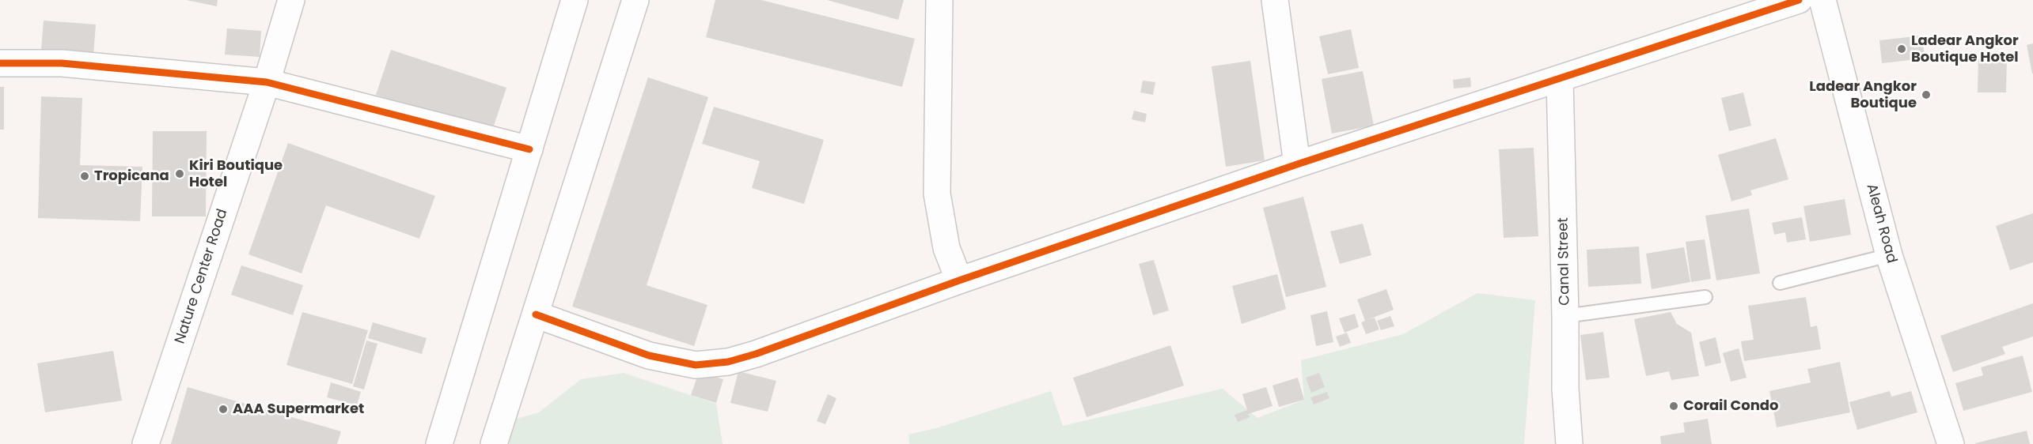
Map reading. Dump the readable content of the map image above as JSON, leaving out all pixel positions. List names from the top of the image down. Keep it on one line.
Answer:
{"streets":{"street":["Aleah Road","Canal Street","Nature Center Road"]},"places":["Ladear Angkor Boutique Hotel","Ladear Angkor Boutique","Kiri Boutique Hotel","Tropicana","Corail Condo","AAA Supermarket"]}
